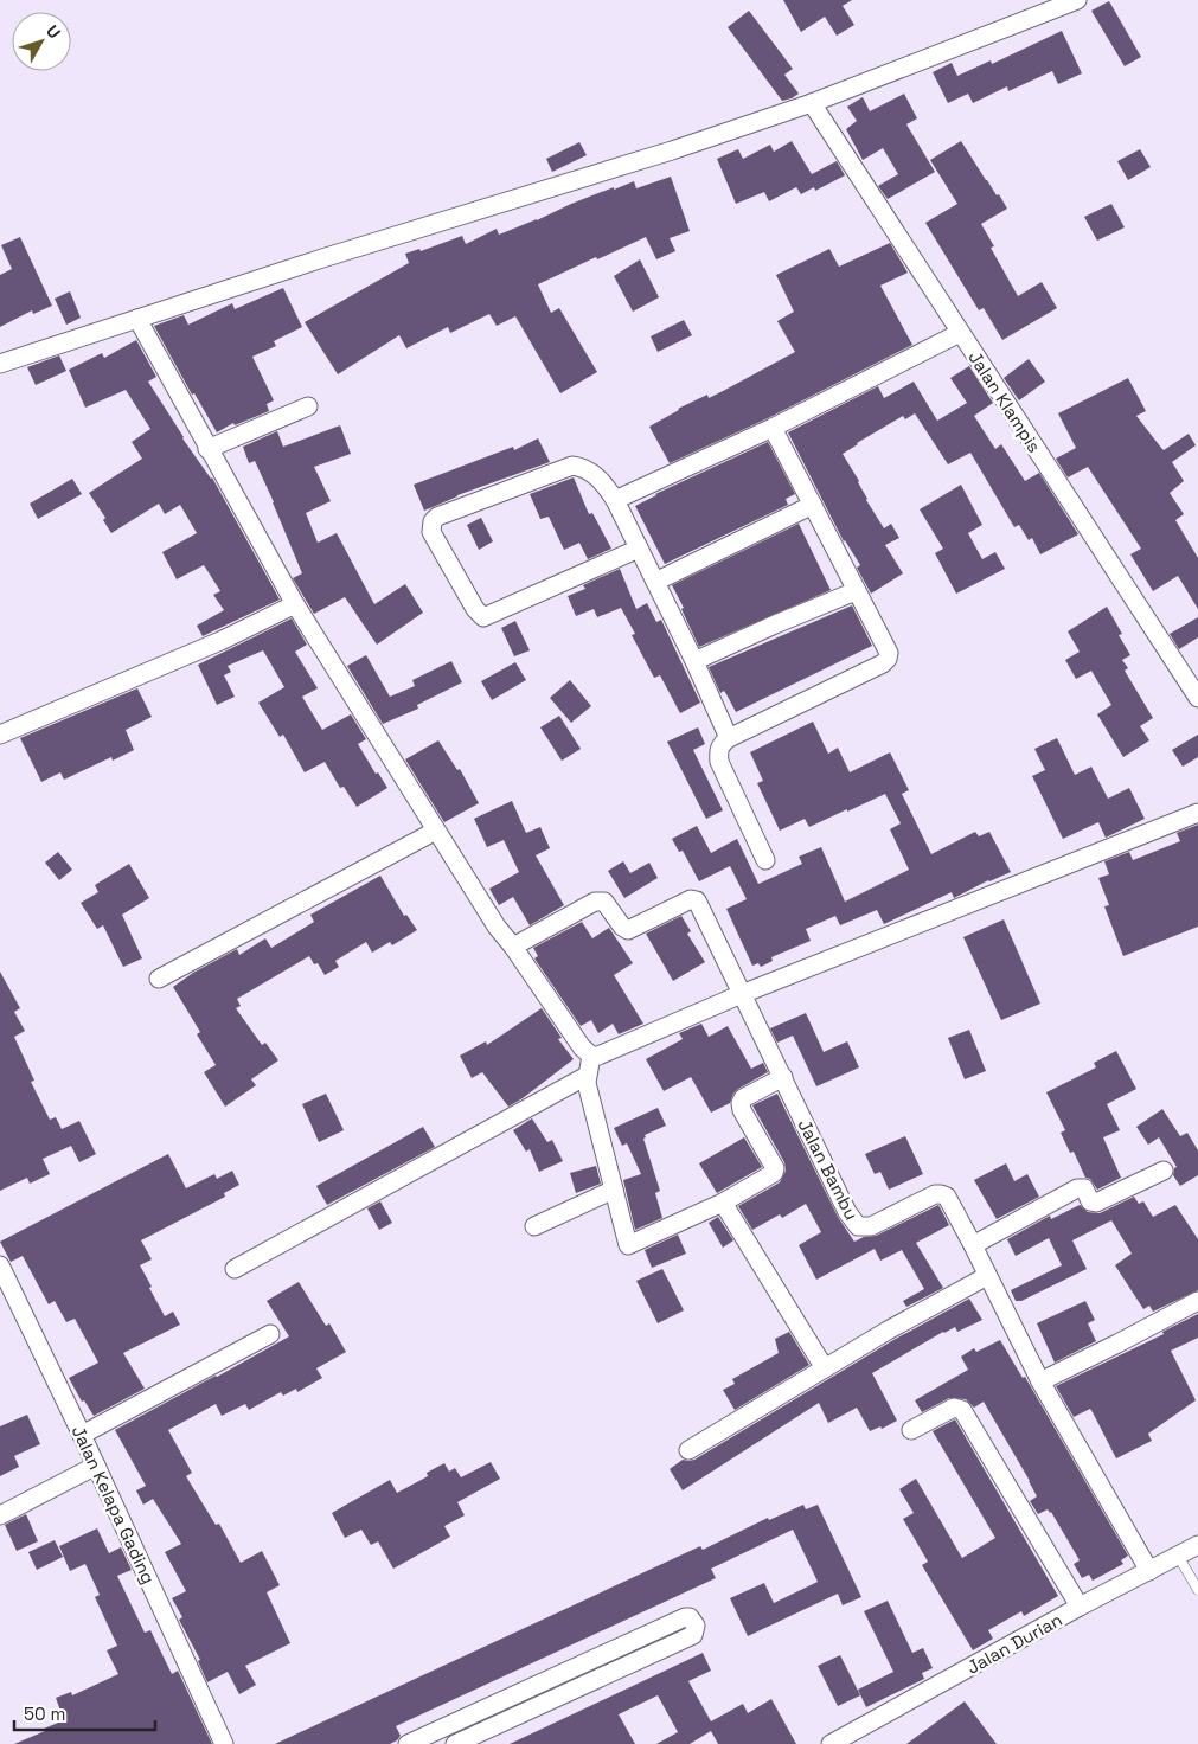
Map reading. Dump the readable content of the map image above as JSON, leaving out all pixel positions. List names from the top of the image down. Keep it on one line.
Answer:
{"streets":{"street":["Jalan Klampis","Jalan Bambu","Jalan Kelapa Gading","Jalan Durian"]},"crossings":[["Jalan Bambu","Jalan Durian"]],"scale_bar":"50 m","north":"top right"}
